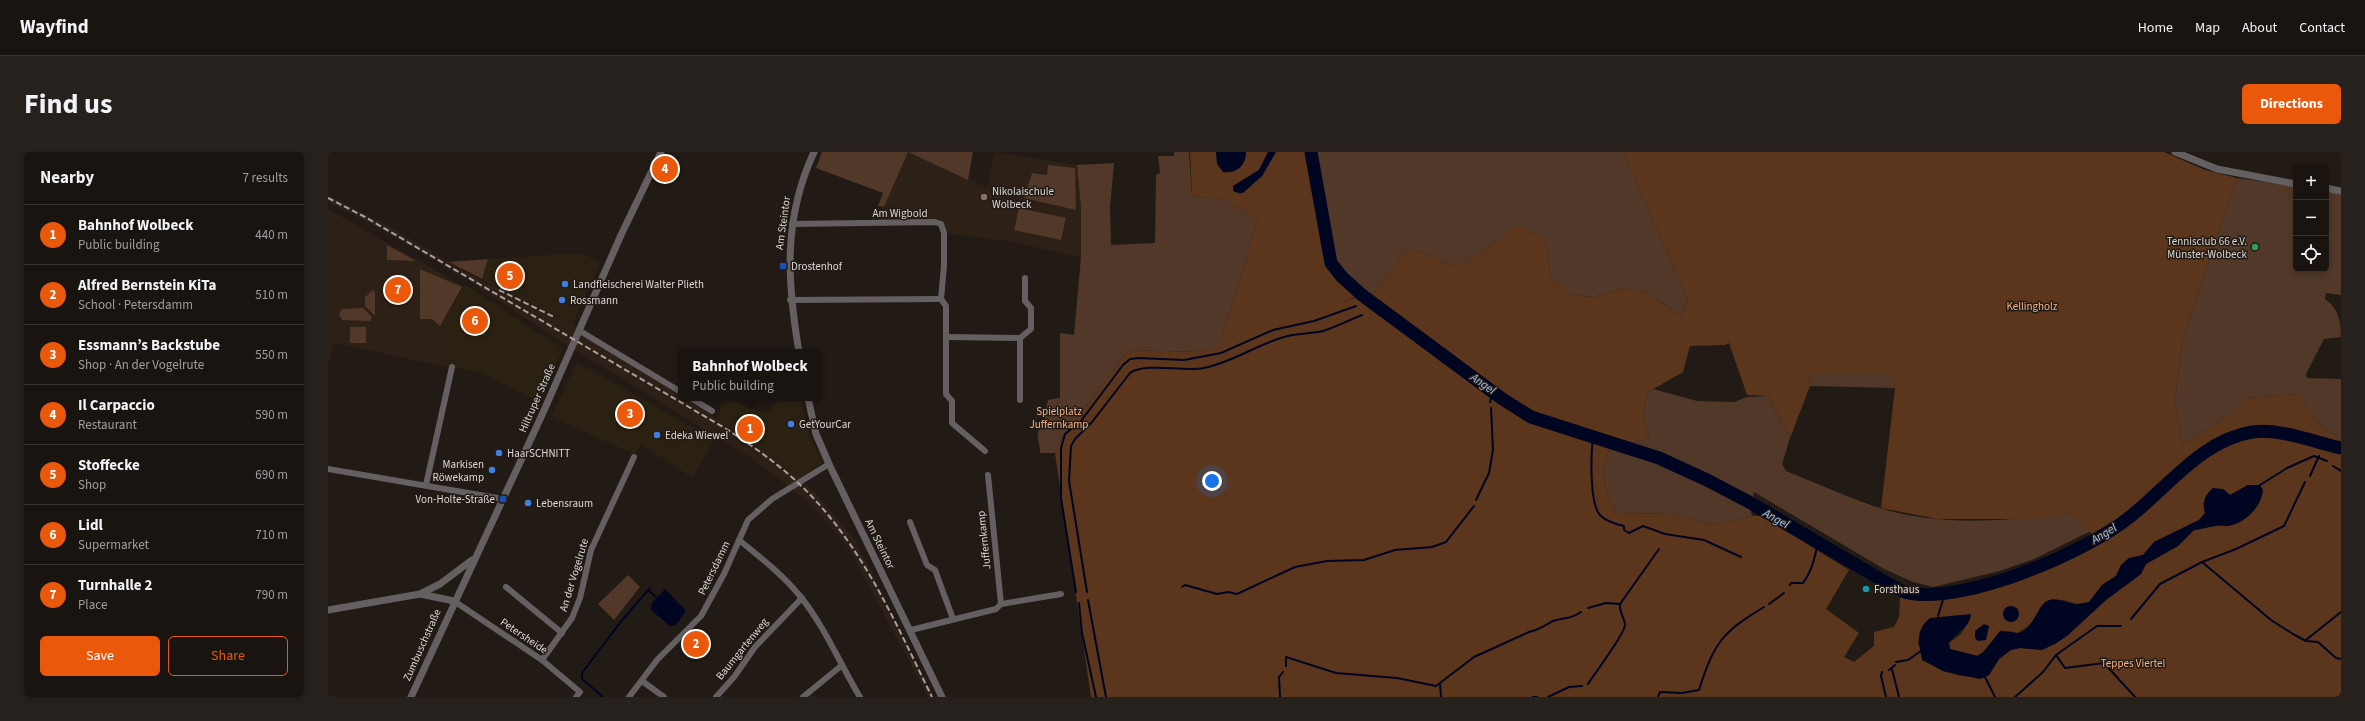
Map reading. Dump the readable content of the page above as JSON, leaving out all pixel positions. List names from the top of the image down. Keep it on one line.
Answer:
{"streets":{"street":["Am Wigbold","Am Steintor","Hiltruper Straße","Juffernkamp","Petersdamm","An der Vogelrute","Petersheide","Zumbuschstraße","Baumgartenweg"]},"crossings":[["Am Wigbold","Am Steintor"],["Am Steintor","Petersdamm"],["Hiltruper Straße","Petersheide"],["Hiltruper Straße","Zumbuschstraße"],["An der Vogelrute","Petersheide"],["Petersheide","Zumbuschstraße"]],"water":["Angel"],"parks":["Kellingholz","Spielplatz Juffernkamp","Teppes Viertel"],"places":{"other":["Nikolaischule Wolbeck","Tennisclub 66 e.V. Münster-Wolbeck","Landfleischerei Walter Plieth","Rossmann","GetYourCar","Edeka Wiewel","HaarSCHNITT","Markisen Röwekamp","Lebensraum","Forsthaus"],"transit":["Drostenhof","Von-Holte-Straße"]},"page":{"header":"Wayfind","nav":["Home","Map","About","Contact"],"title":"Find us","buttons":["Directions",["Save","Share"]],"heading":["Nearby","7 results"],"pins":["4","5","7","6","3","1","2"],"map_buttons":["+","−"],"list":[{"mark":"1","name":"Bahnhof Wolbeck","note":"Public building","value":"440 m"},{"mark":"2","name":"Alfred Bernstein KiTa","note":"School · Petersdamm","value":"510 m"},{"mark":"3","name":"Essmann’s Backstube","note":"Shop · An der Vogelrute","value":"550 m"},{"mark":"4","name":"Il Carpaccio","note":"Restaurant","value":"590 m"},{"mark":"5","name":"Stoffecke","note":"Shop","value":"690 m"},{"mark":"6","name":"Lidl","note":"Supermarket","value":"710 m"},{"mark":"7","name":"Turnhalle 2","note":"Place","value":"790 m"}],"popup":["Bahnhof Wolbeck","Public building"]}}
